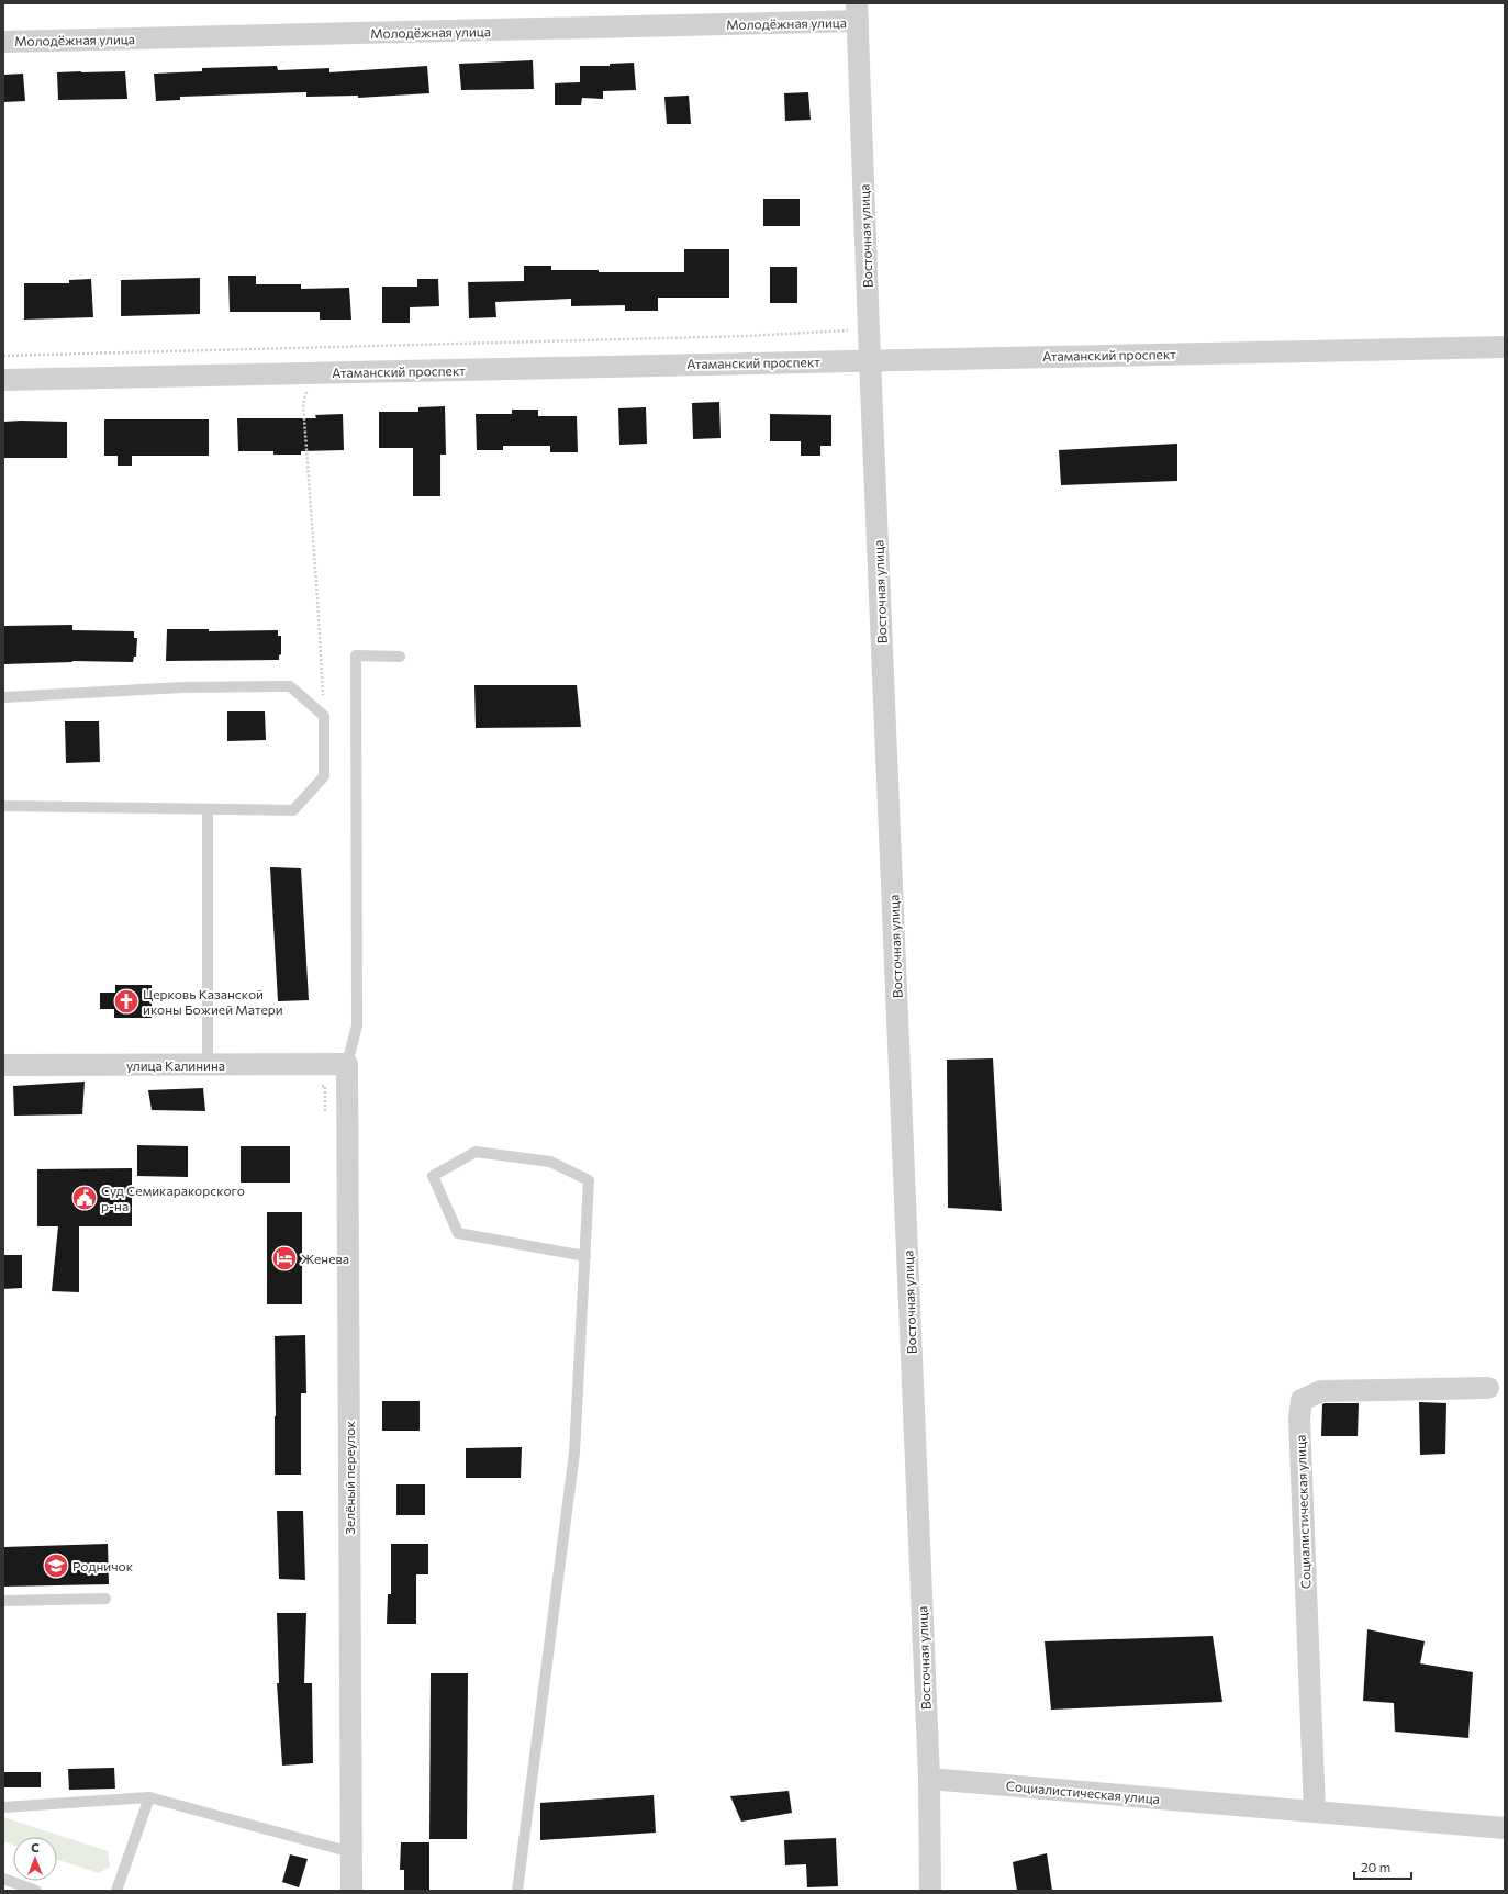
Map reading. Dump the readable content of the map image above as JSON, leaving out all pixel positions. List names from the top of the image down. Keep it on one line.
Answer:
{"streets":{"street":["Молодёжная улица","Восточная улица","Атаманский проспект","улица Калинина","Зелёный переулок","Социалистическая улица"]},"crossings":[["Молодёжная улица","Восточная улица"],["Восточная улица","Атаманский проспект"],["Восточная улица","Социалистическая улица"],["улица Калинина","Зелёный переулок"]],"places":{"church":["Церковь Казанской иконы Божией Матери"],"public building":["Суд Семикаракорского р-на"],"hotel":["Женева"],"school or university":["Родничок"]},"scale_bar":"20 m","north":"top"}
